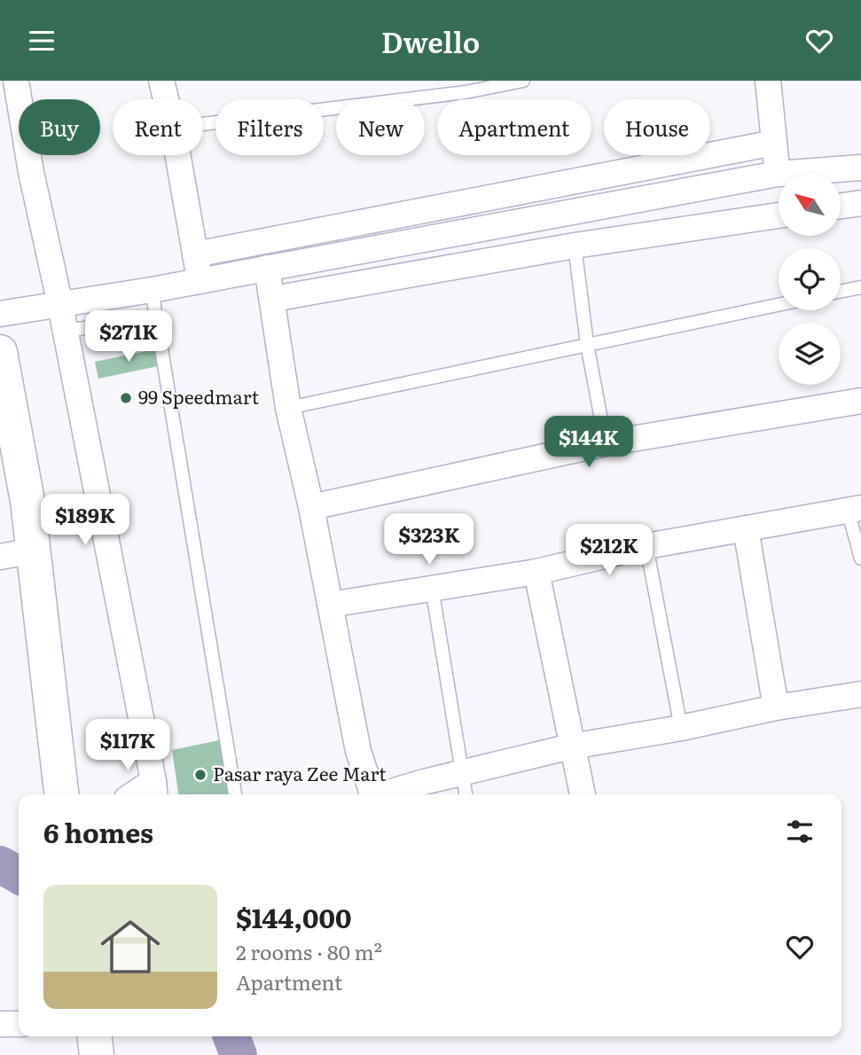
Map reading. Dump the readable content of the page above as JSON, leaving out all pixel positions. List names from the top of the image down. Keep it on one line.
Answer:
{"places":["99 Speedmart","Pasar raya Zee Mart"],"north":"top left","page":{"header":"Dwello","chip":["Buy","Rent","Filters","New","Apartment","House"],"price":["$271K","$144K","$189K","$323K","$212K","$117K"],"heading":"6 homes","list":[{"name":"$144,000","note":"2 rooms · 80 m² · Apartment"}]}}
